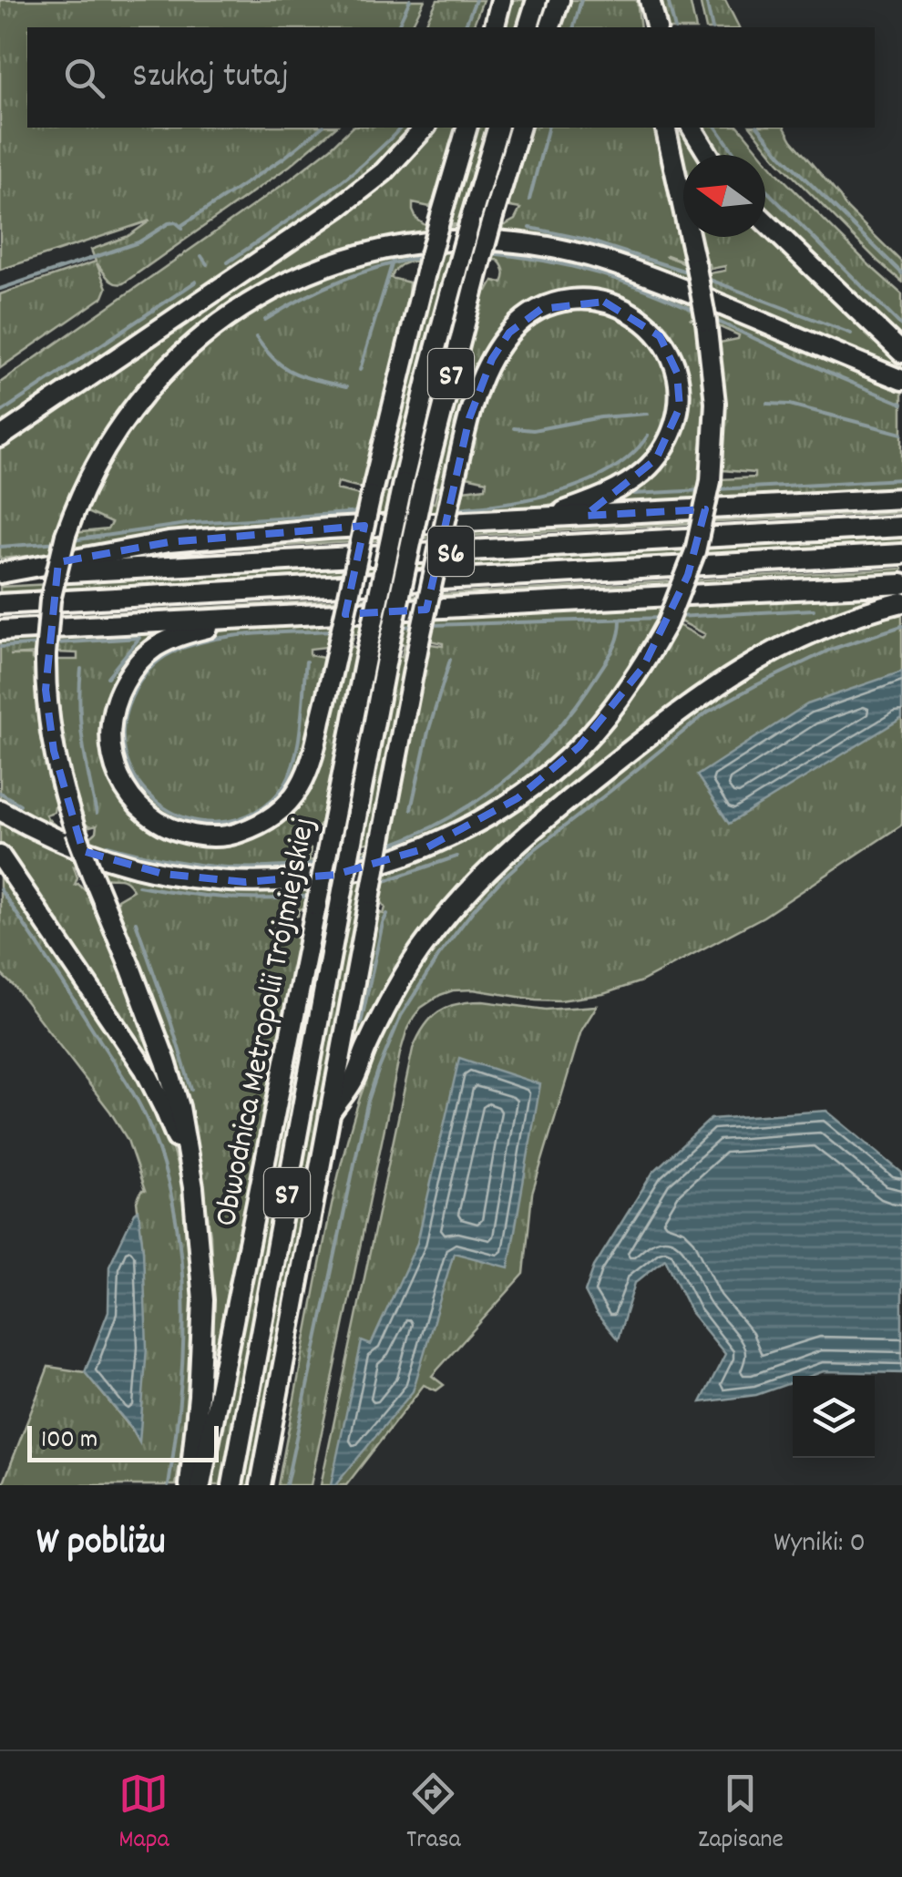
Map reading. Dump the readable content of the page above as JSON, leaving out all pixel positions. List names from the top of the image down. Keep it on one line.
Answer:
{"streets":{"highway":["S7","S6","Obwodnica Metropolii Trójmiejskiej"]},"scale_bar":"100 m","north":"left","page":{"search":"Szukaj tutaj","scale":"100 m","heading":["W pobliżu","Wyniki: 0"],"nav":["Mapa","Trasa","Zapisane"]}}
